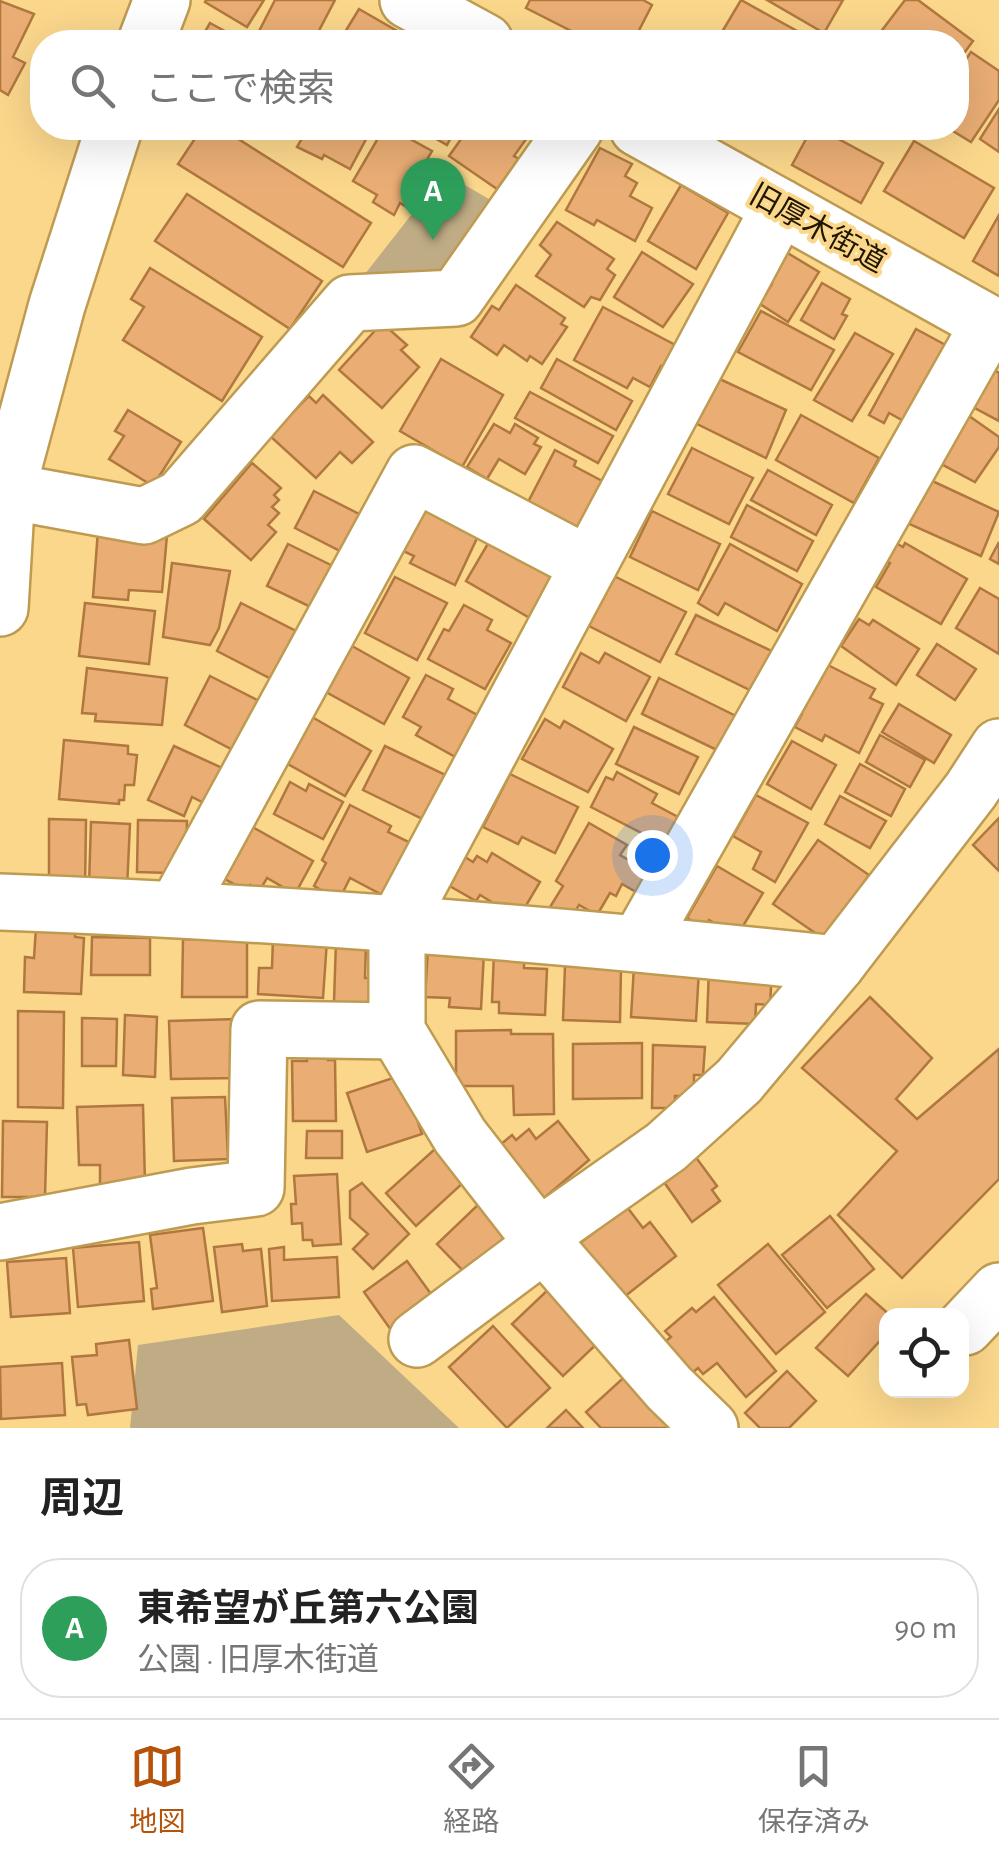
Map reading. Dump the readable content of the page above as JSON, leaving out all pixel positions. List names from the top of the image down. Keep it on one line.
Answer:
{"streets":{"street":["旧厚木街道"]},"page":{"search":"ここで検索","pins":"A","heading":"周辺","list":[{"mark":"A","name":"東希望が丘第六公園","note":"公園 · 旧厚木街道","value":"90 m"}],"nav":["地図","経路","保存済み"]}}
